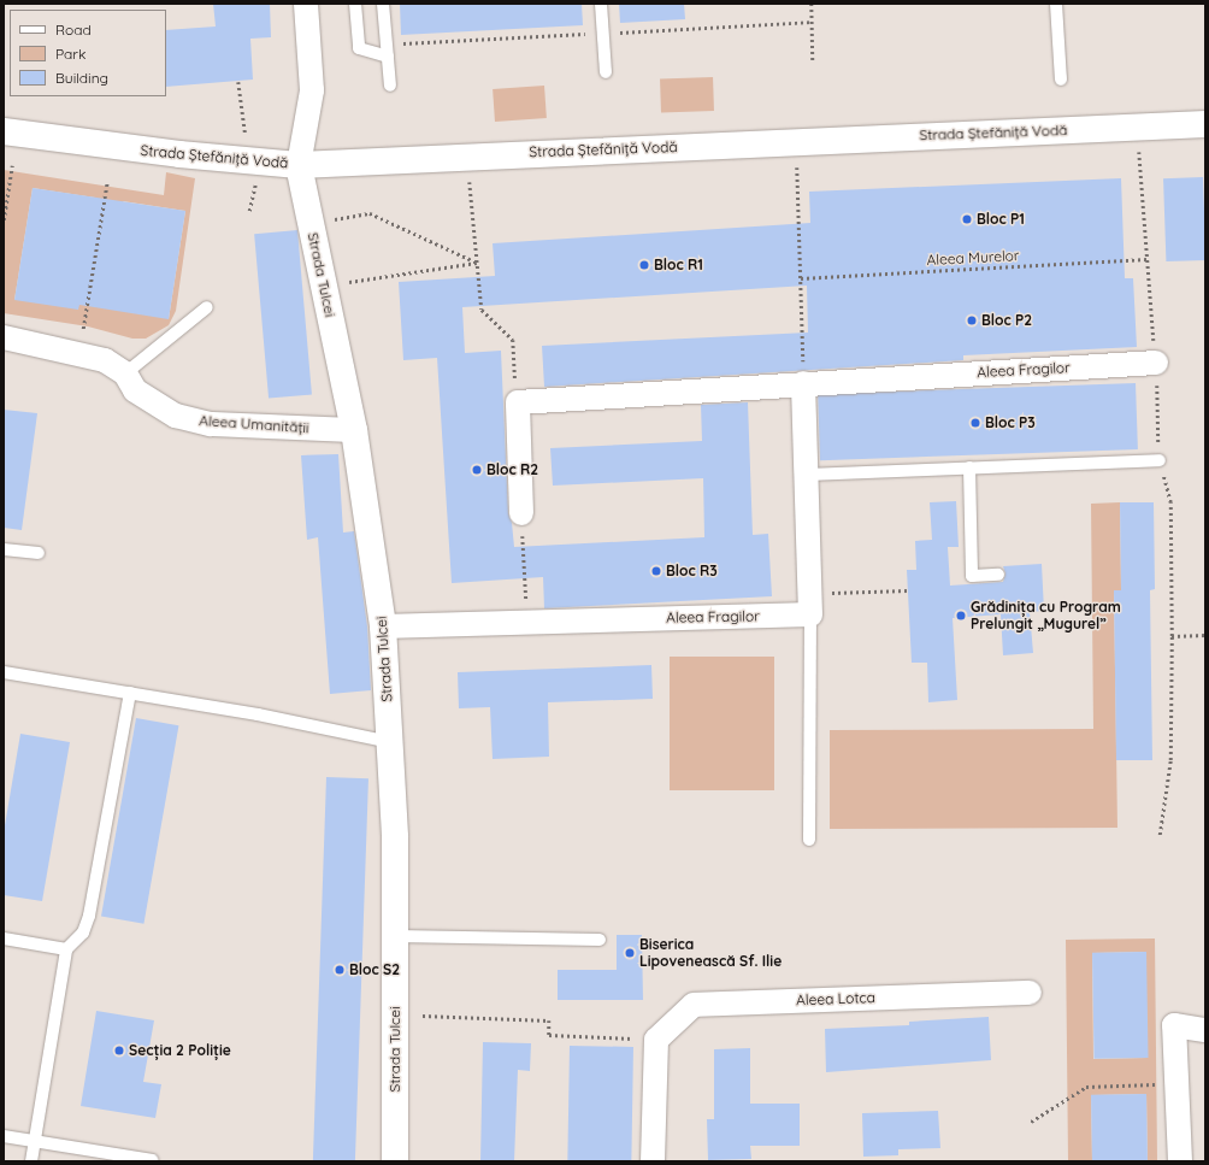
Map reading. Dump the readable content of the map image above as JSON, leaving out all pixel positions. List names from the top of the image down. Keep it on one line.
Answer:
{"streets":{"street":["Strada Ștefăniță Vodă","Strada Tulcei","Aleea Fragilor","Aleea Umanității","Aleea Lotca"],"path":["Aleea Murelor"]},"crossings":[["Strada Ștefăniță Vodă","Strada Tulcei"],["Strada Tulcei","Aleea Fragilor"],["Strada Tulcei","Aleea Umanității"]],"places":["Bloc P1","Bloc R1","Bloc P2","Bloc P3","Bloc R2","Bloc R3","Grădinița cu Program Prelungit „Mugurel”","Biserica Lipovenească Sf. Ilie","Bloc S2","Secția 2 Poliție"],"legend":["Road","Park","Building"]}
